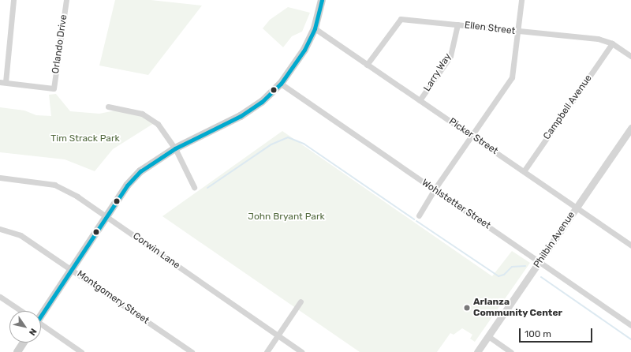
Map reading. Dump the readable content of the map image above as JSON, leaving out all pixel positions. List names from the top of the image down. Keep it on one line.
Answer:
{"streets":{"street":["Ellen Street","Orlando Drive","Larry Way","Campbell Avenue","Picker Street","Wohlstetter Street","Philbin Avenue","Corwin Lane","Montgomery Street"]},"crossings":[["Ellen Street","Larry Way"],["Ellen Street","Campbell Avenue"],["Ellen Street","Picker Street"],["Larry Way","Picker Street"],["Campbell Avenue","Picker Street"],["Picker Street","Philbin Avenue"],["Wohlstetter Street","Philbin Avenue"]],"parks":["Tim Strack Park","John Bryant Park"],"places":["Arlanza Community Center"],"scale_bar":"100 m","north":"bottom right"}
